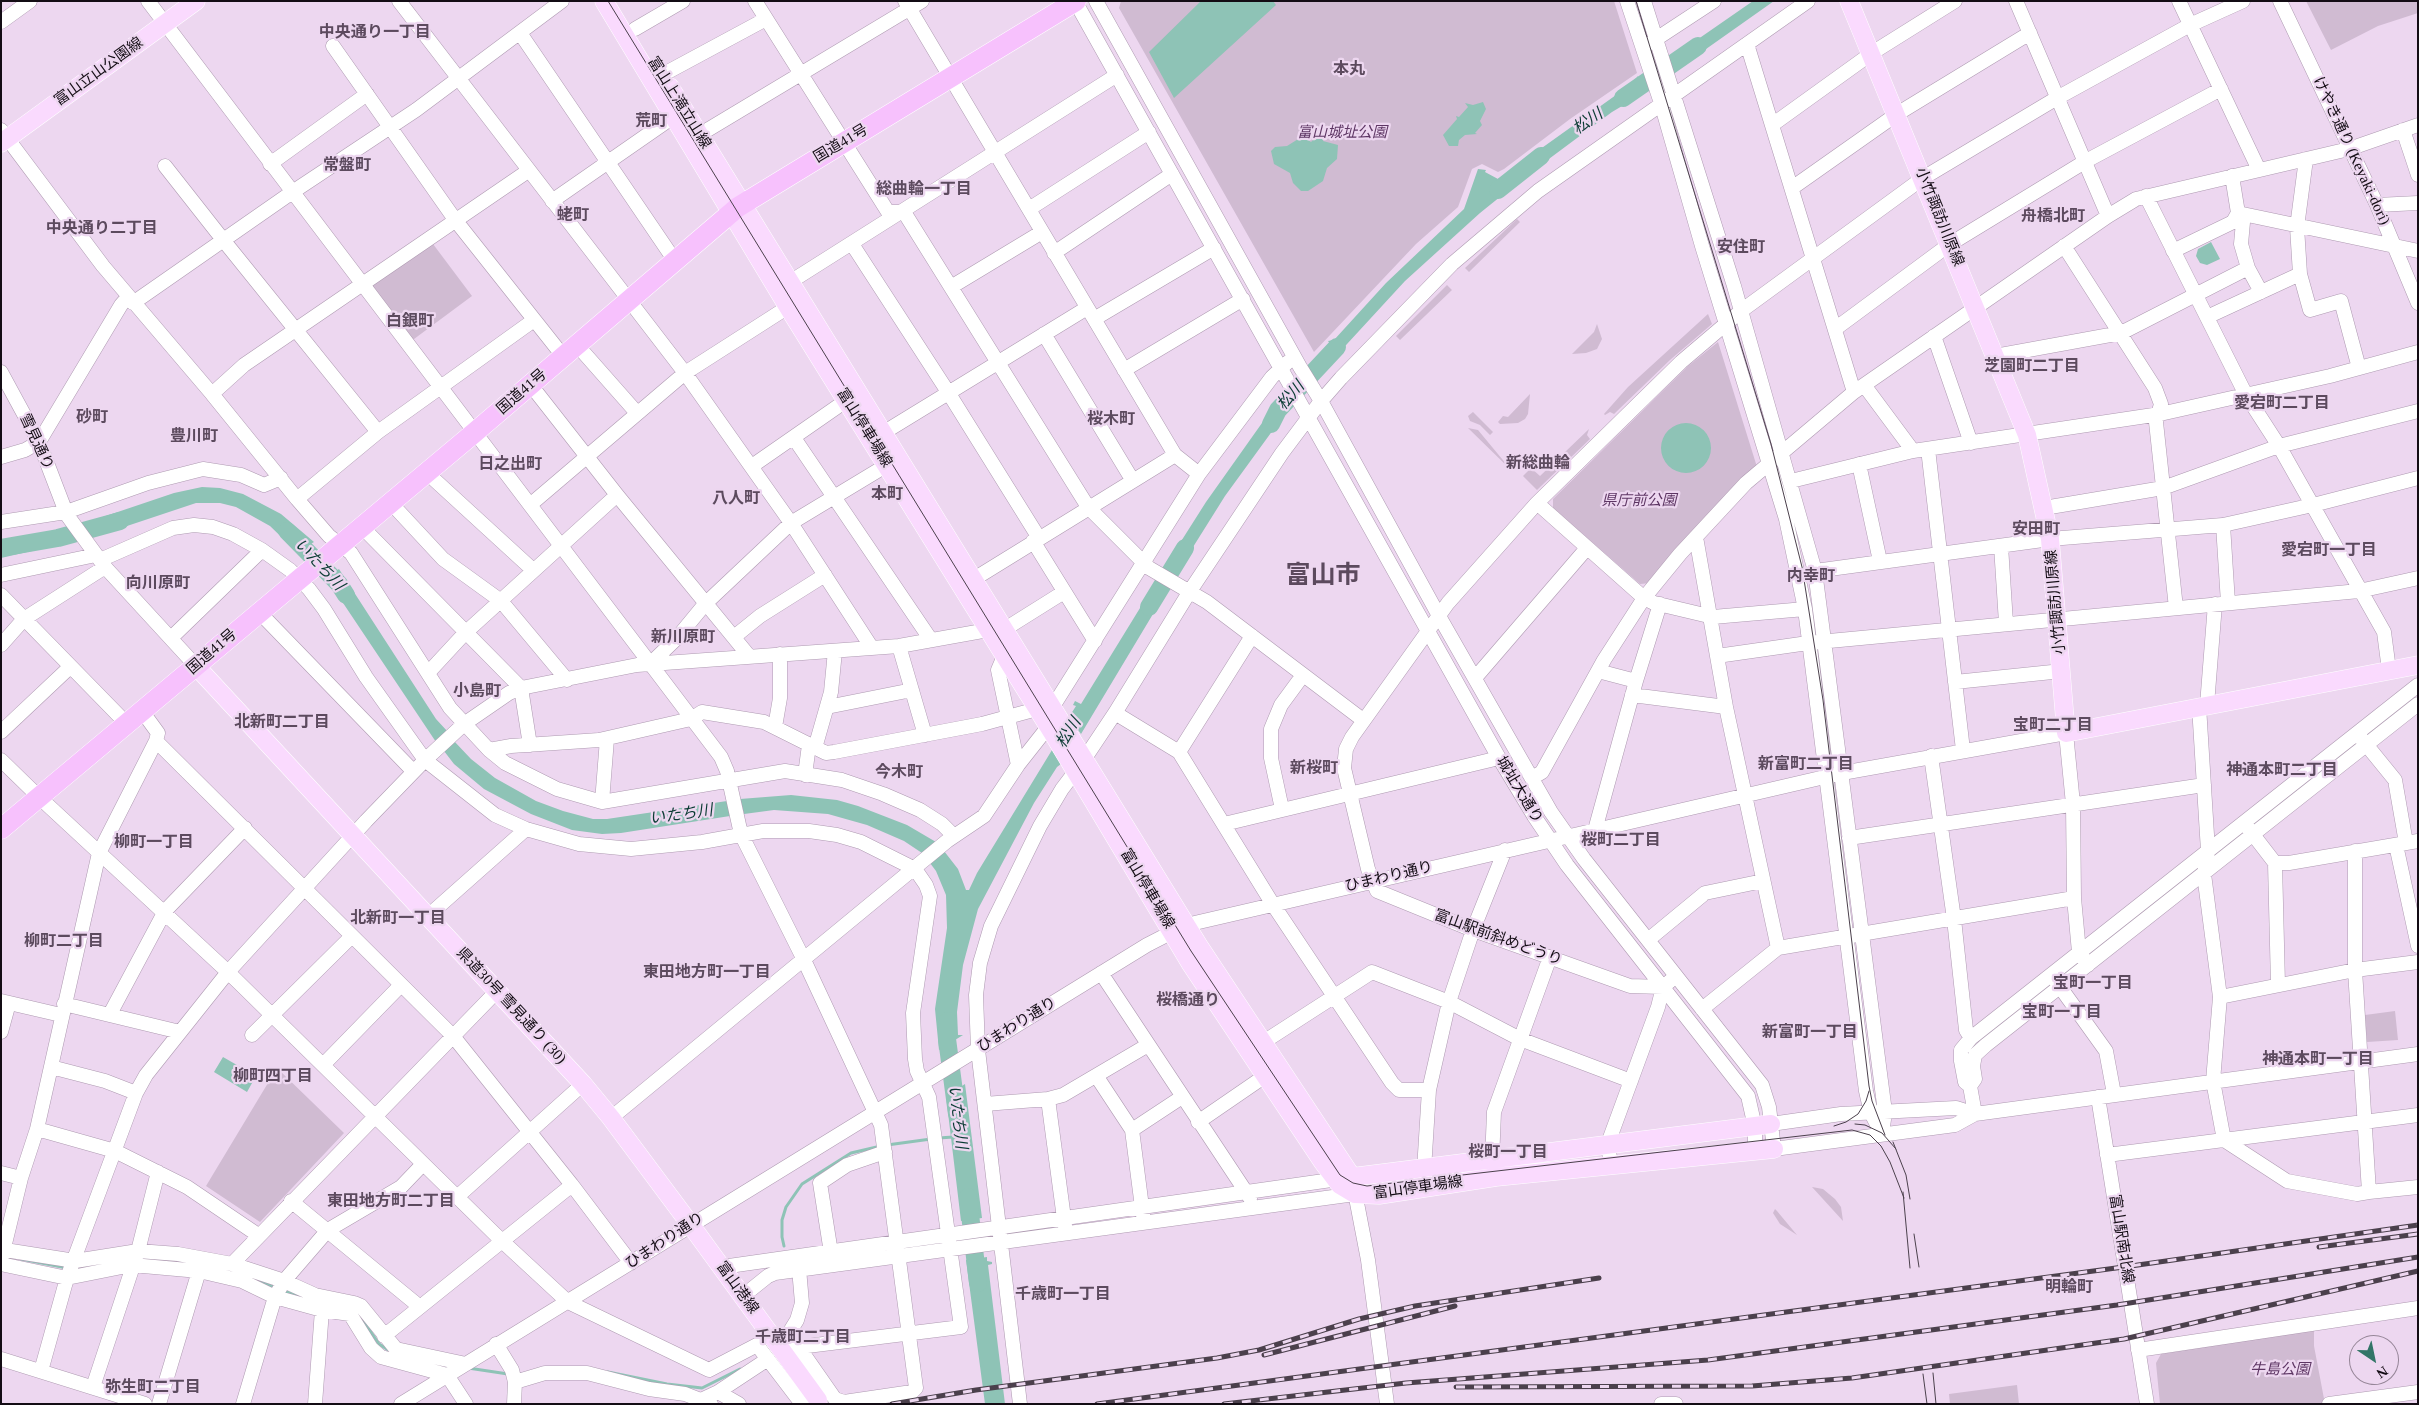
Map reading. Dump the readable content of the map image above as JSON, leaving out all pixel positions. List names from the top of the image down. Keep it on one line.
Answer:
{"streets":{"highway":["国道41号"],"main road":["富山立山公園線","富山上滝立山線","小竹諏訪川原線","富山停車場線","県道30号 雪見通り (30)","富山港線"],"street":["けやき通り (Keyaki-dori)","雪見通り","城址大通り","ひまわり通り","富山駅前斜めどうり","富山駅南北線"]},"crossings":[["富山上滝立山線","国道41号"],["富山上滝立山線","富山停車場線"],["国道41号","富山停車場線"],["国道41号","城址大通り"],["国道41号","県道30号 雪見通り (30)"],["小竹諏訪川原線","ひまわり通り"],["富山停車場線","城址大通り"],["富山停車場線","ひまわり通り"],["城址大通り","ひまわり通り"],["城址大通り","富山駅前斜めどうり"],["ひまわり通り","富山駅前斜めどうり"],["ひまわり通り","県道30号 雪見通り (30)"],["ひまわり通り","富山港線"],["県道30号 雪見通り (30)","富山港線"]],"districts":["中央通り一丁目","本丸","荒町","常盤町","総曲輪一丁目","蛯町","舟橋北町","中央通り二丁目","安住町","白銀町","芝園町二丁目","愛宕町二丁目","砂町","桜木町","豊川町","新総曲輪","日之出町","本町","八人町","安田町","愛宕町一丁目","富山市","内幸町","向川原町","新川原町","小島町","北新町二丁目","宝町二丁目","新富町二丁目","新桜町","神通本町二丁目","今木町","桜町二丁目","柳町一丁目","北新町一丁目","柳町二丁目","東田地方町一丁目","宝町一丁目","桜橋通り","宝町一丁目","新富町一丁目","神通本町一丁目","柳町四丁目","桜町一丁目","東田地方町二丁目","明輪町","千歳町一丁目","千歳町二丁目","弥生町二丁目"],"water":["松川","いたち川"],"parks":["富山城址公園","県庁前公園","牛島公園"],"north":"bottom right"}
